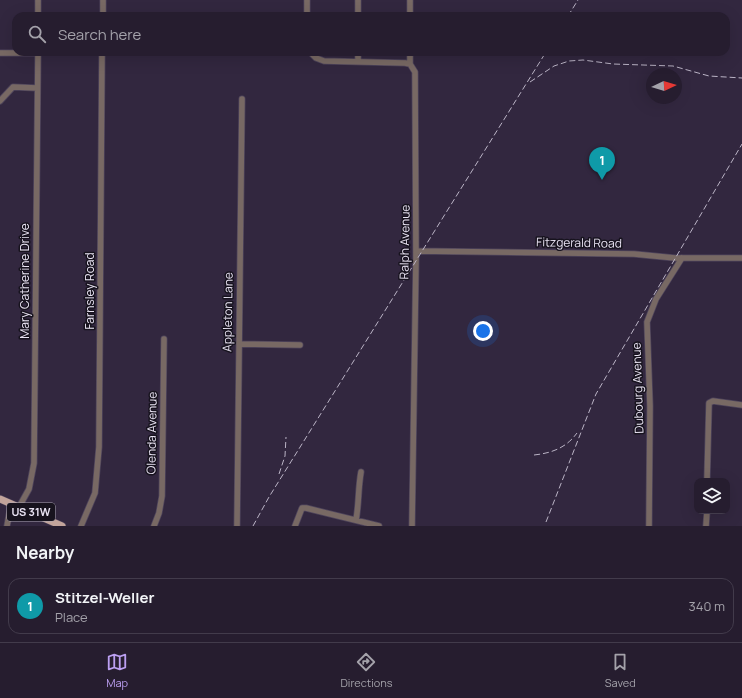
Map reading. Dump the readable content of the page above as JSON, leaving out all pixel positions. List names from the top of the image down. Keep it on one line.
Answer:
{"streets":{"main road":["US 31W"],"street":["Ralph Avenue","Fitzgerald Road","Mary Catherine Drive","Farnsley Road","Appleton Lane","Dubourg Avenue","Olenda Avenue"]},"crossings":[["Ralph Avenue","Fitzgerald Road"],["Fitzgerald Road","Dubourg Avenue"],["Mary Catherine Drive","US 31W"]],"north":"right","page":{"search":"Search here","pins":"1","heading":"Nearby","list":[{"mark":"1","name":"Stitzel-Weller","note":"Place","value":"340 m"}],"nav":["Map","Directions","Saved"]}}
